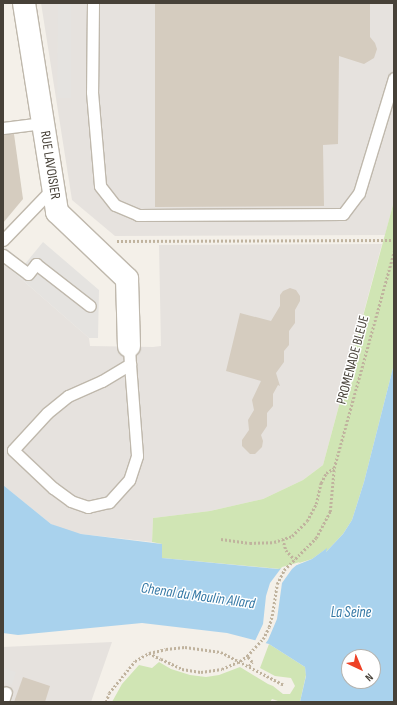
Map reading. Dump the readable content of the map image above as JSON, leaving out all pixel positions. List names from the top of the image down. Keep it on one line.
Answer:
{"streets":{"street":["RUE LAVOISIER"],"path":["PROMENADE BLEUE"]},"water":["Chenal du Moulin Allard","La Seine"],"north":"bottom right"}
